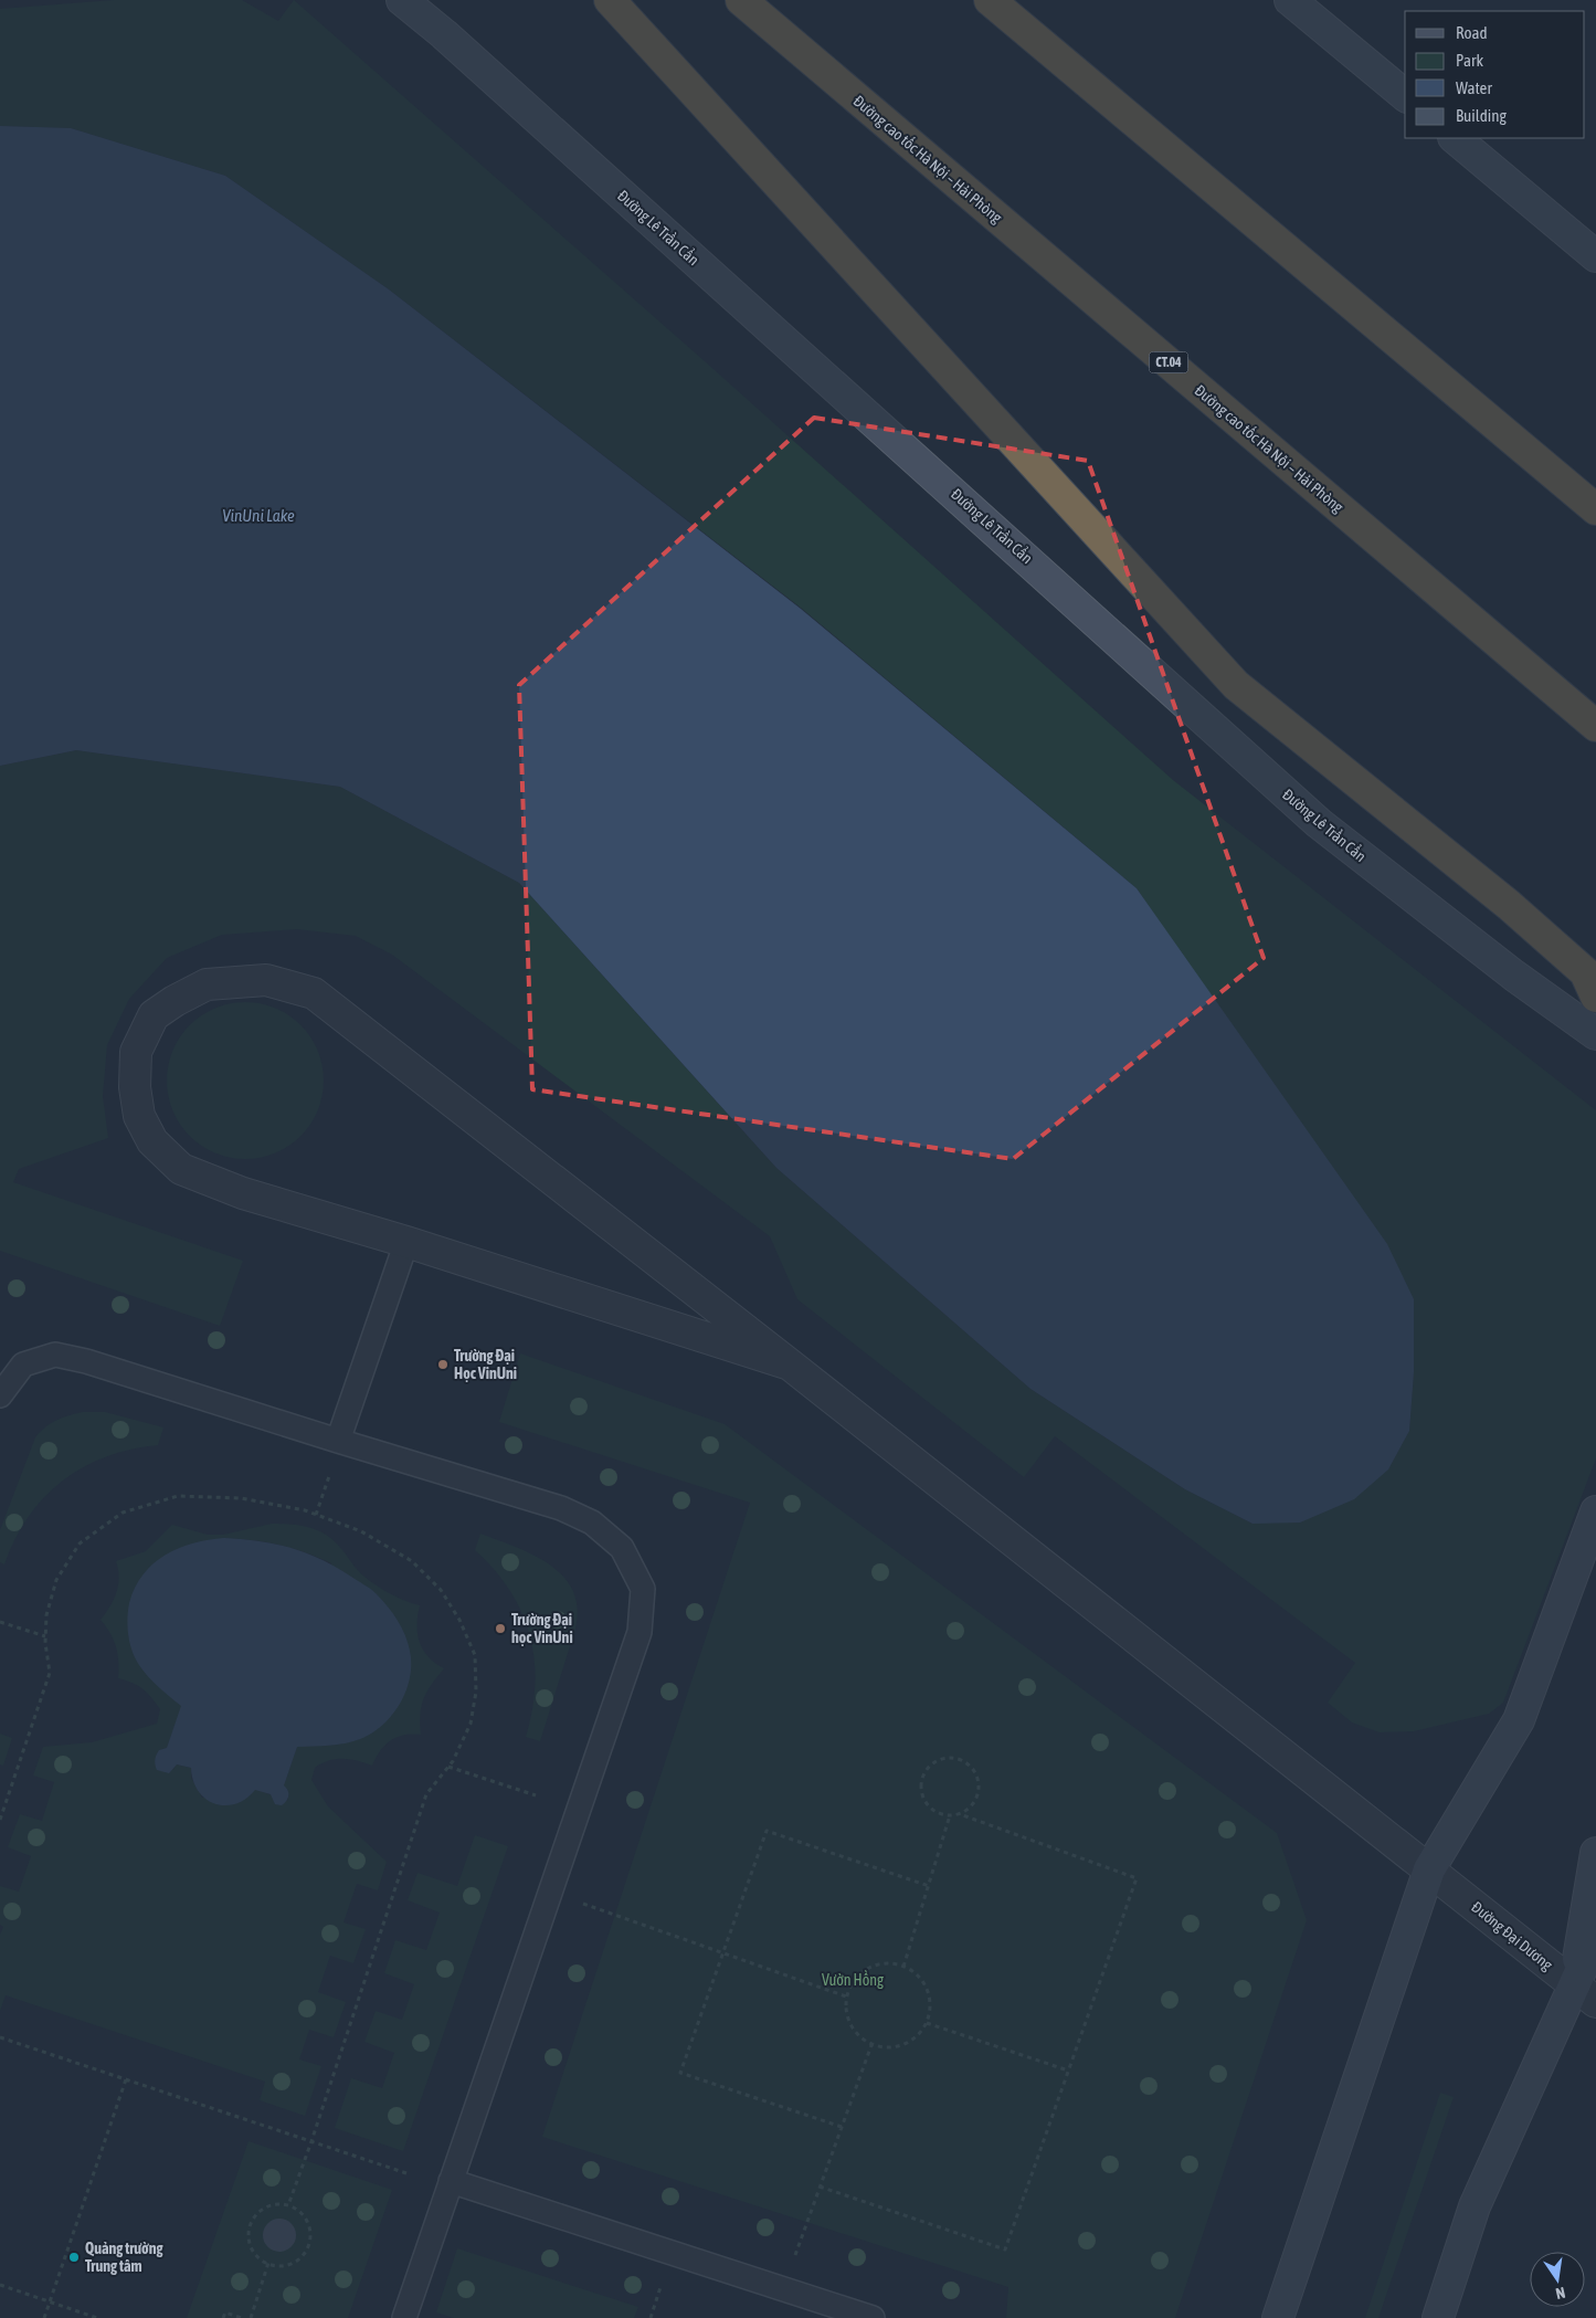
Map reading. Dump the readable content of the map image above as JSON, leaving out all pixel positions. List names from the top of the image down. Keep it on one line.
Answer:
{"streets":{"highway":["Đường cao tốc Hà Nội – Hải Phòng","CT.04"],"main road":["Đường Lê Trần Cẩn"],"street":["Đường Đại Dương"]},"water":["VinUni Lake"],"parks":["Vườn Hồng"],"places":["Trường Đại Học VinUni","Trường Đại học VinUni","Quảng trường Trung tâm"],"legend":["Road","Park","Water","Building"],"north":"bottom"}
